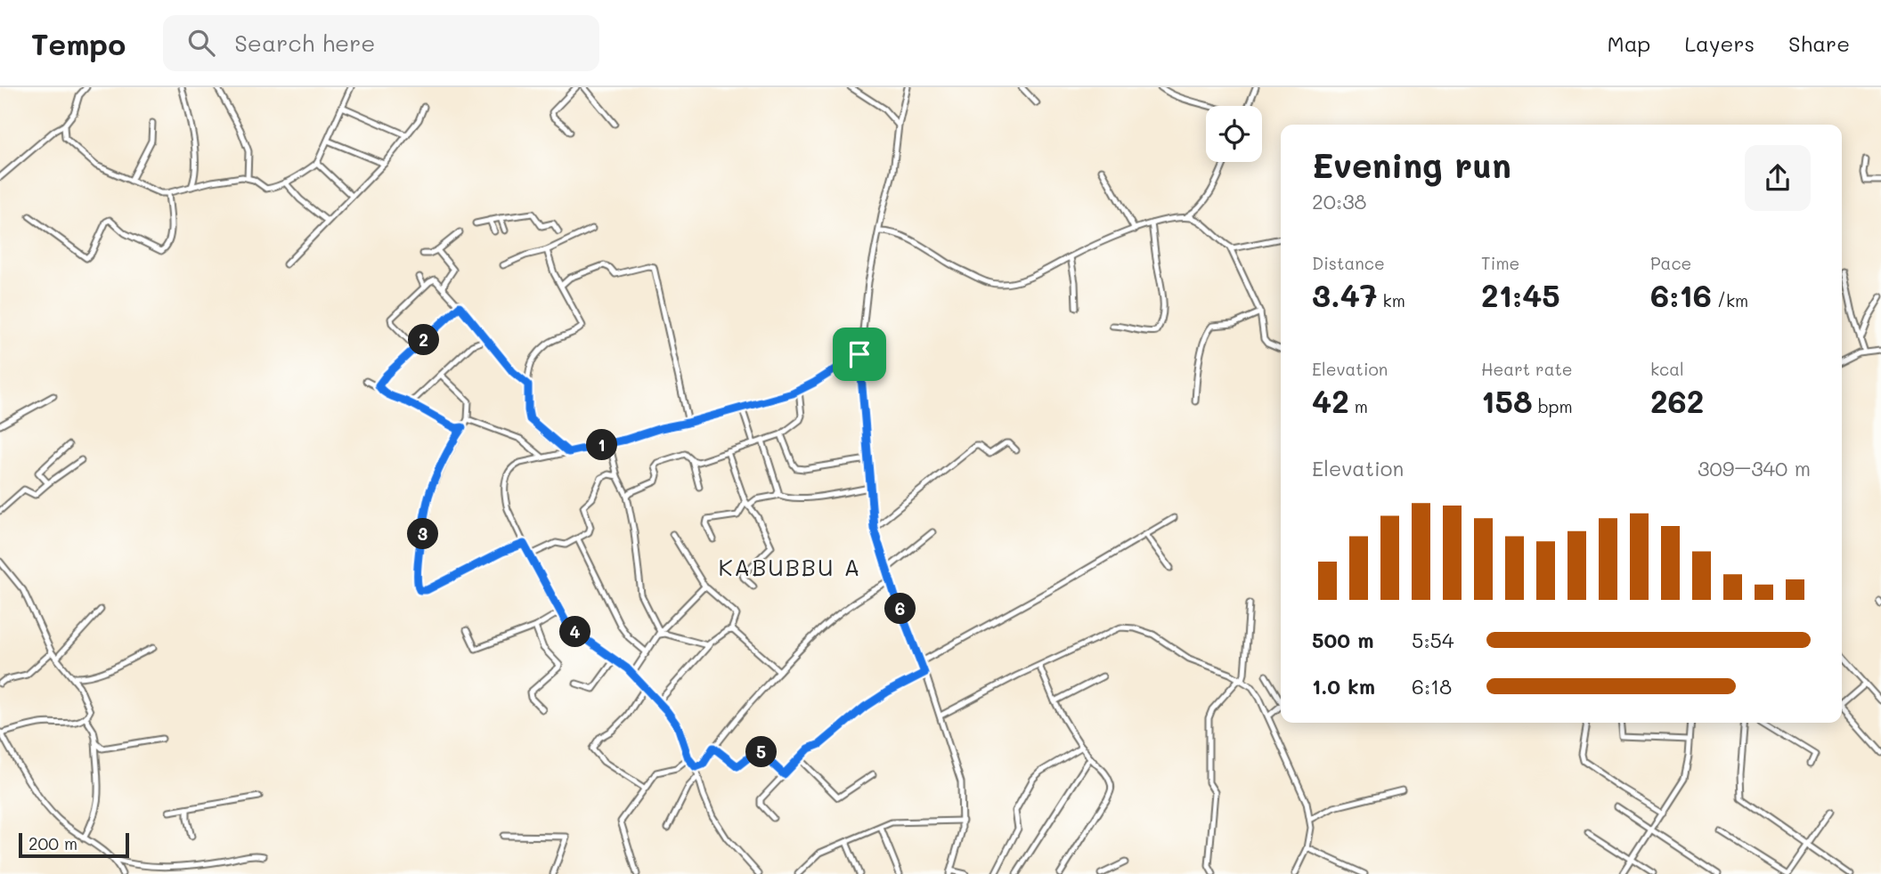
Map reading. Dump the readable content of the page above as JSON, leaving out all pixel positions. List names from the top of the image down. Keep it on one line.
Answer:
{"districts":["KABUBBU A"],"scale_bar":"200 m","page":{"header":"Tempo","search":"Search here","nav":["Map","Layers","Share"],"heading":["Evening run","20:38"],"stats":[["Distance","3.47 km"],["Time","21:45"],["Pace","6:16 /km"],["Elevation","42 m"],["Heart rate","158 bpm"],["kcal","262"]],"pins":["2","1","3","6","4","5"],"chart":["Elevation","309–340 m"],"list":[{"name":"500 m","note":"5:54"},{"name":"1.0 km","note":"6:18"}],"scale":"200 m"}}
